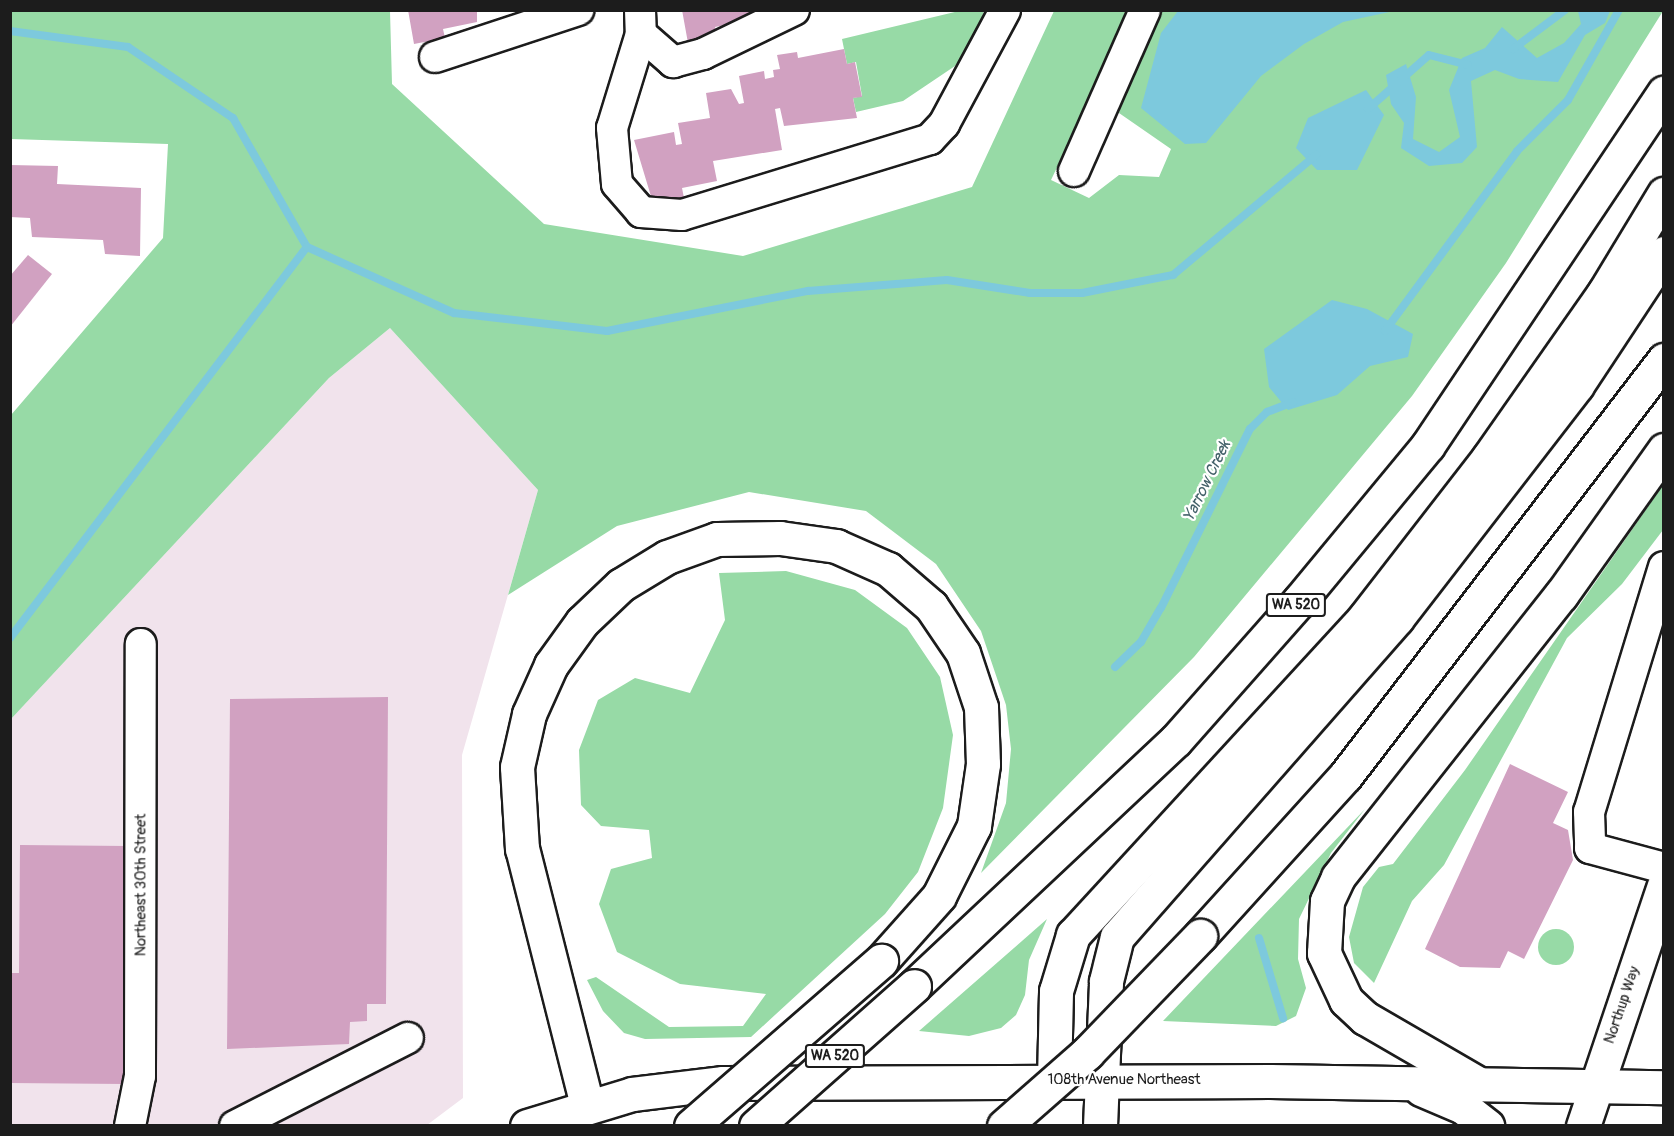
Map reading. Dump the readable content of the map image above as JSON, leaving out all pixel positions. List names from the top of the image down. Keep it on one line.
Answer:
{"streets":{"main road":["WA 520","Northup Way","108th Avenue Northeast"],"street":["Northeast 30th Street"]},"crossings":[["Northup Way","108th Avenue Northeast"]],"water":["Yarrow Creek"]}
